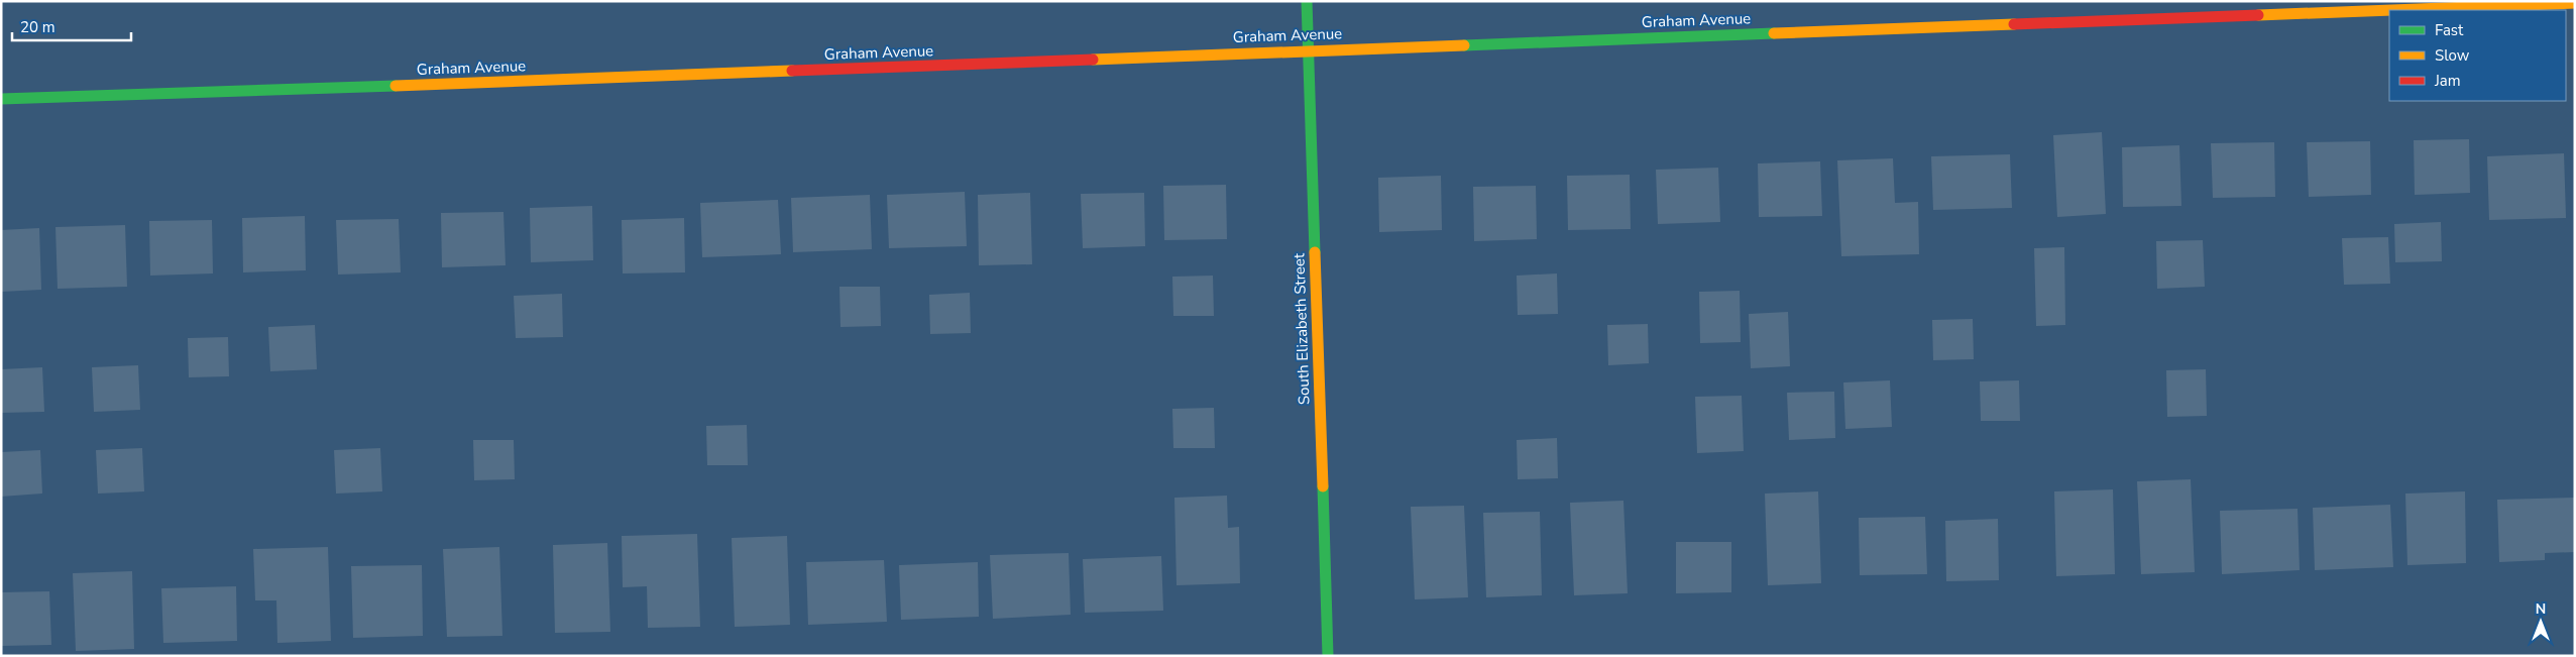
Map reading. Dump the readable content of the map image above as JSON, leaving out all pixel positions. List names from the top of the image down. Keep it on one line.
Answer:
{"streets":{"street":["Graham Avenue","South Elizabeth Street"]},"crossings":[["Graham Avenue","South Elizabeth Street"]],"legend":["Fast","Slow","Jam"],"scale_bar":"20 m","north":"top"}
